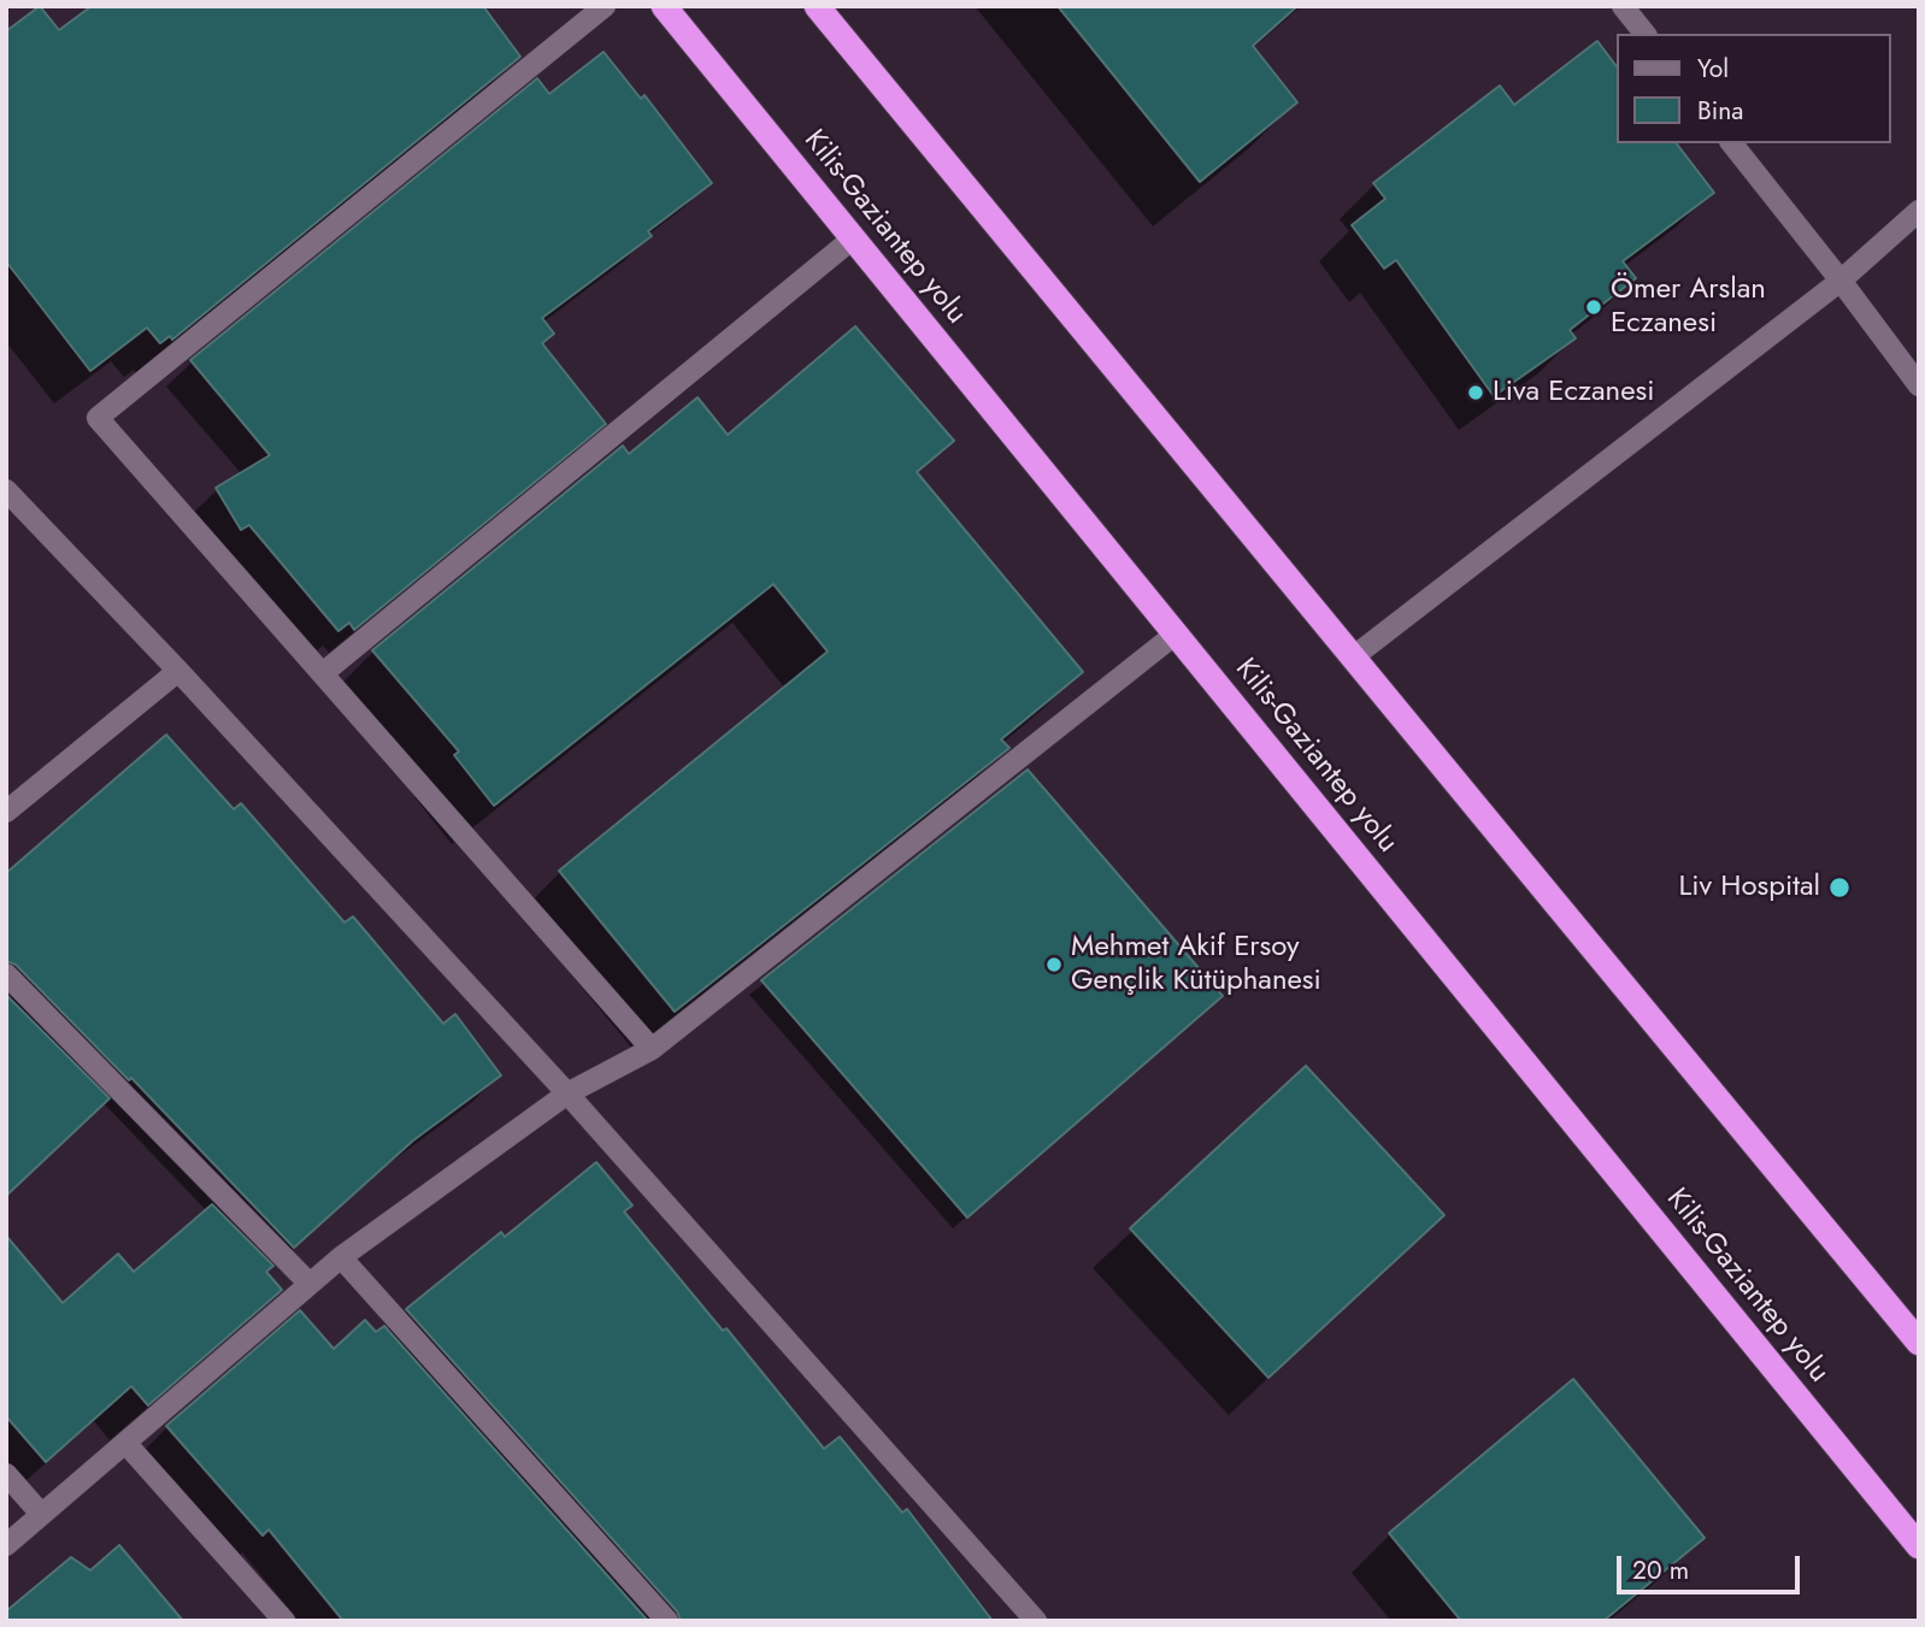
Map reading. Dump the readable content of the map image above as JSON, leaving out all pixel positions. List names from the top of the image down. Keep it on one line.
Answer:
{"streets":{"highway":["Kilis-Gaziantep yolu"]},"places":["Ömer Arslan Eczanesi","Liva Eczanesi","Liv Hospital","Mehmet Akif Ersoy Gençlik Kütüphanesi"],"legend":["Yol","Bina"],"scale_bar":"20 m"}
